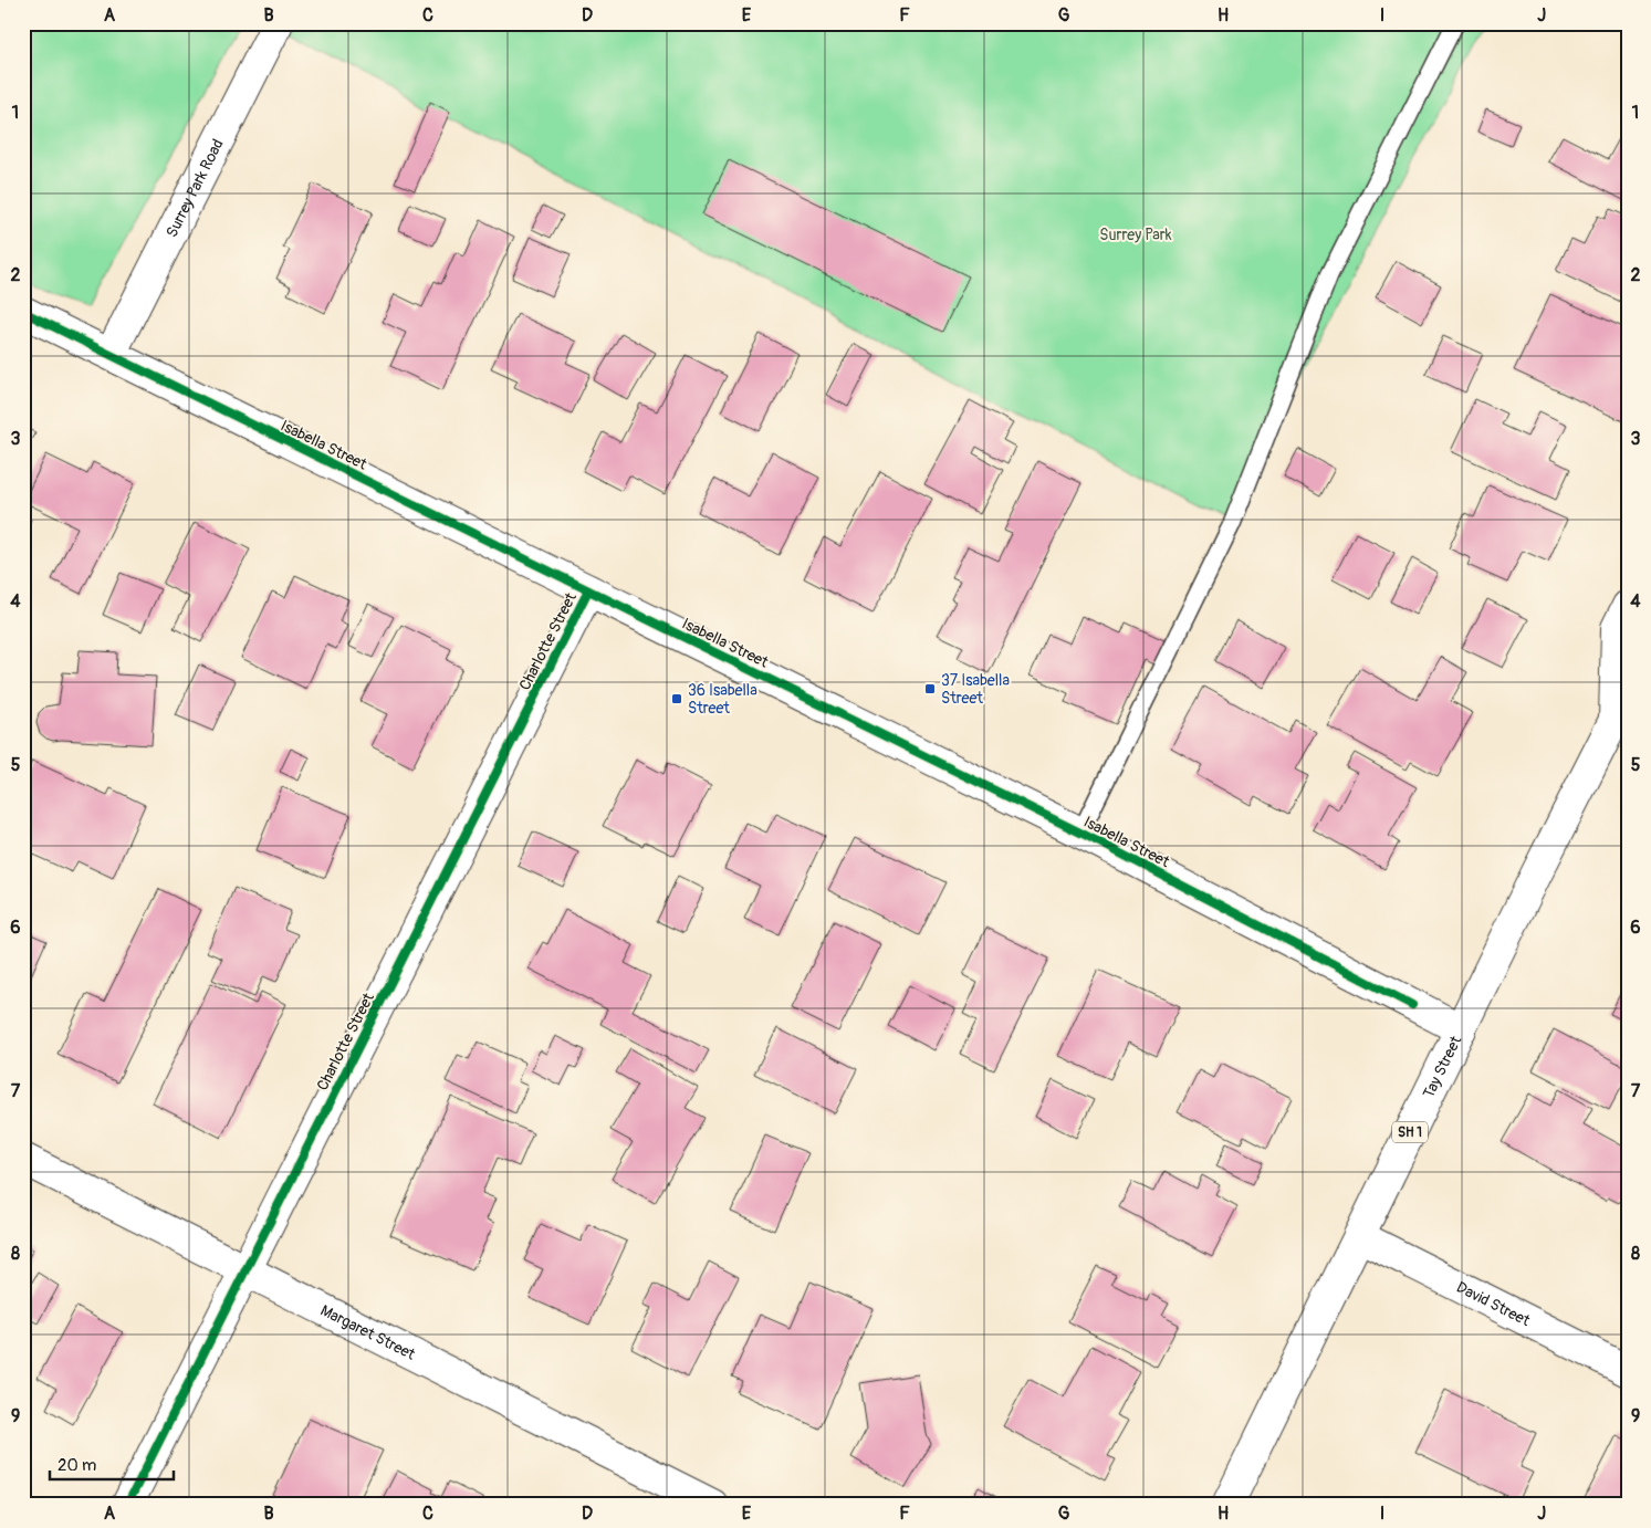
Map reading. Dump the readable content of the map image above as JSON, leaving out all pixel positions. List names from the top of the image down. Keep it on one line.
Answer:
{"streets":{"main road":["Surrey Park Road","Isabella Street","Charlotte Street","Tay Street","SH 1","David Street","Margaret Street"]},"crossings":[["Surrey Park Road","Isabella Street"],["Isabella Street","Charlotte Street"],["Isabella Street","Tay Street"],["Charlotte Street","Margaret Street"],["Tay Street","David Street"]],"parks":["Surrey Park"],"places":{"transit":["37 Isabella Street","36 Isabella Street"]},"scale_bar":"20 m","grid":{"columns":["A","B","C","D","E","F","G","H","I","J"],"rows":["1","2","3","4","5","6","7","8","9"]}}
